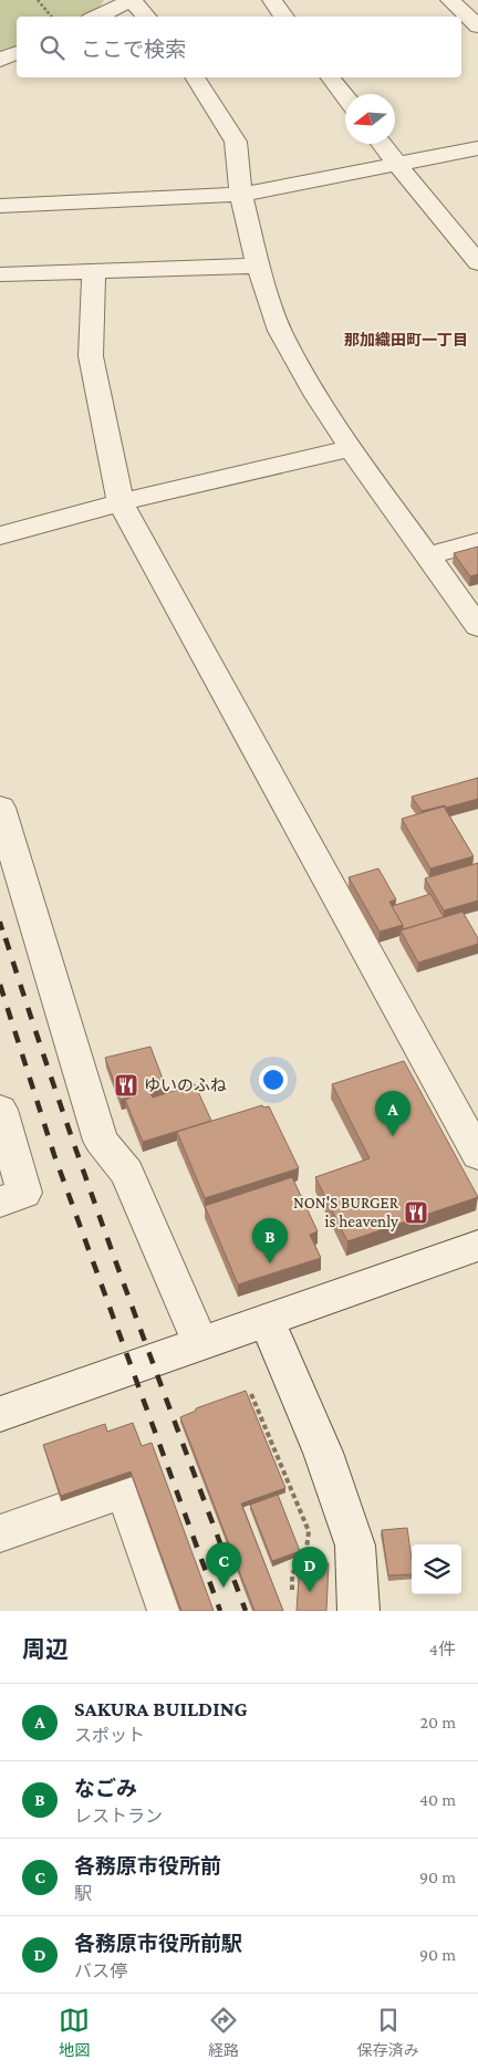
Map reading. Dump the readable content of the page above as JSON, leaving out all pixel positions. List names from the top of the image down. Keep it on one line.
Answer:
{"districts":["那加織田町一丁目"],"places":{"restaurant":["ゆいのふね","NON'S BURGER is heavenly"]},"north":"left","page":{"search":"ここで検索","pins":["A","B","C","D"],"heading":["周辺","4件"],"list":[{"mark":"A","name":"SAKURA BUILDING","note":"スポット","value":"20 m"},{"mark":"B","name":"なごみ","note":"レストラン","value":"40 m"},{"mark":"C","name":"各務原市役所前","note":"駅","value":"90 m"},{"mark":"D","name":"各務原市役所前駅","note":"バス停","value":"90 m"}],"nav":["地図","経路","保存済み"]}}
